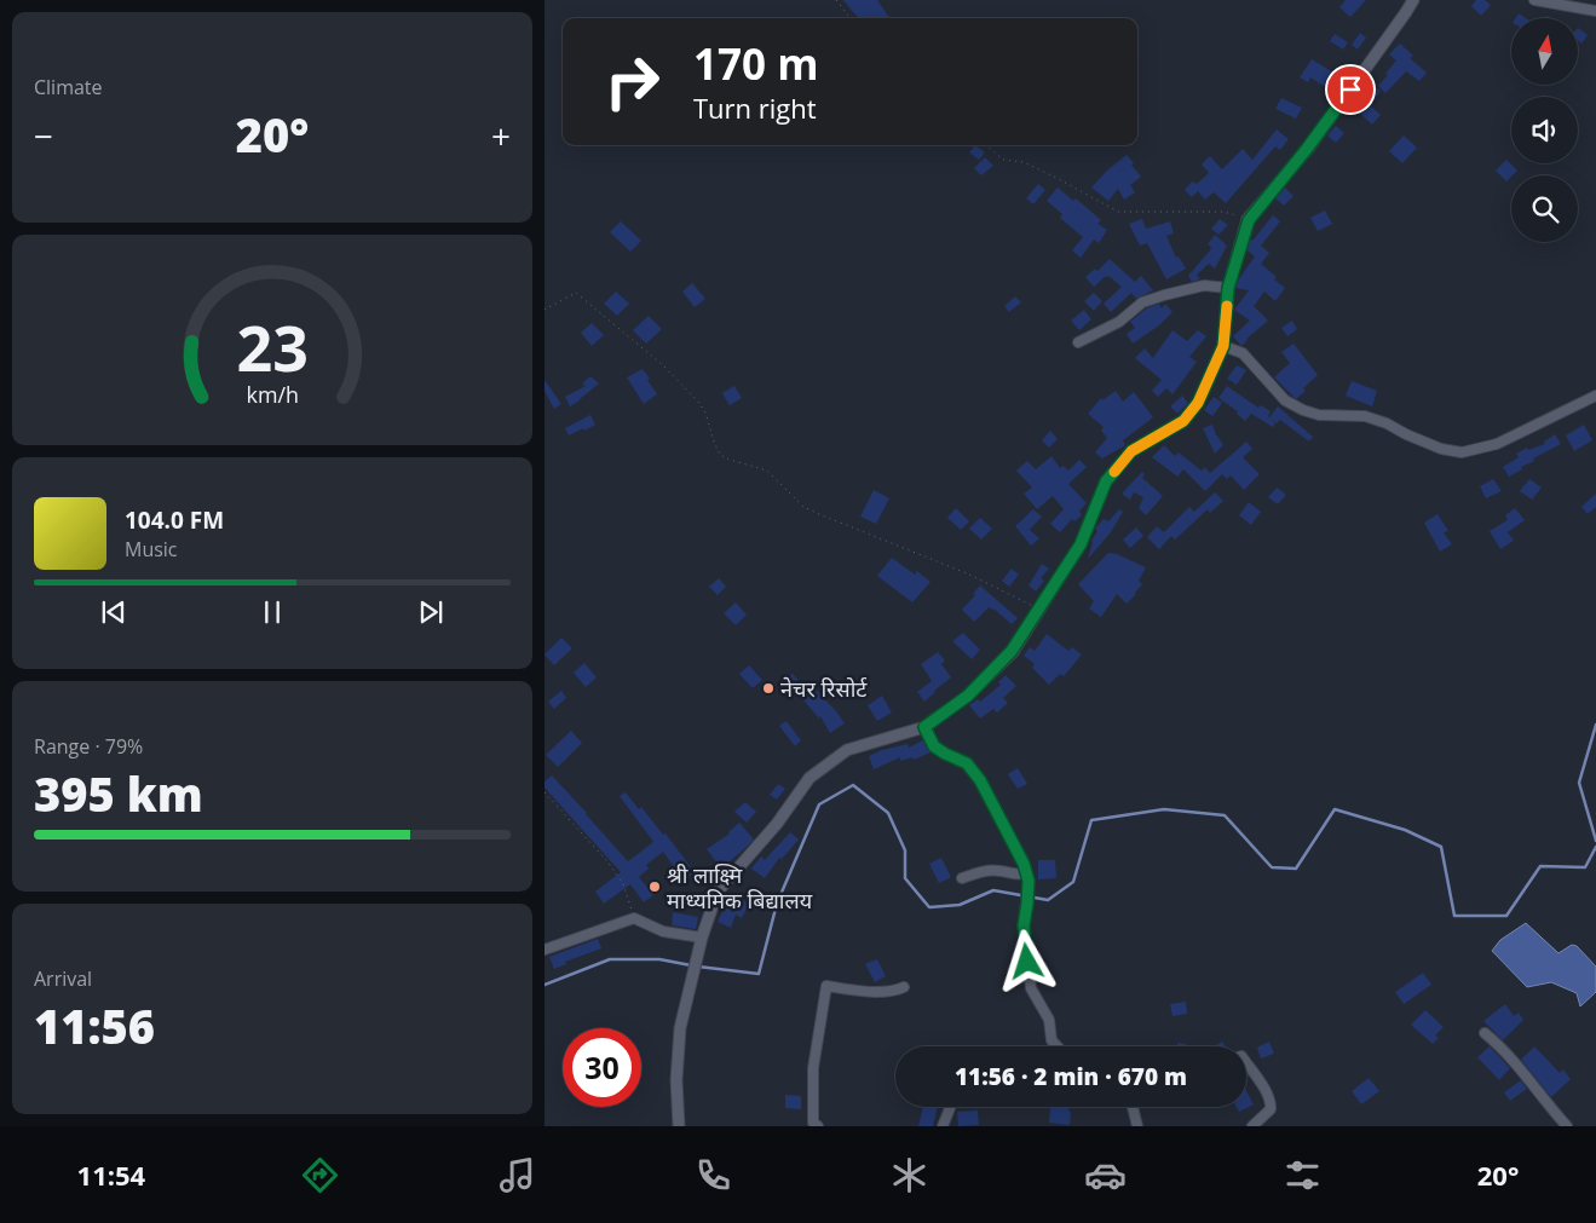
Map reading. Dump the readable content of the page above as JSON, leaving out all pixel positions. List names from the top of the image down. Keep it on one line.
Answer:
{"places":["नेचर रिसोर्ट","श्री लाक्ष्मि माध्यमिक बिद्यालय"],"north":"top","page":{"tile":["Climate",["Range · 79%","395 km"],["Arrival","11:56"]],"turn":["170 m","Turn right"],"heat":["−","20°","+"],"song":["104.0 FM","Music"],"limit":"30","trip":"11:56 · 2 min · 670 m","tabs":["11:54","20°"],"gauge":["23","km/h"]}}
